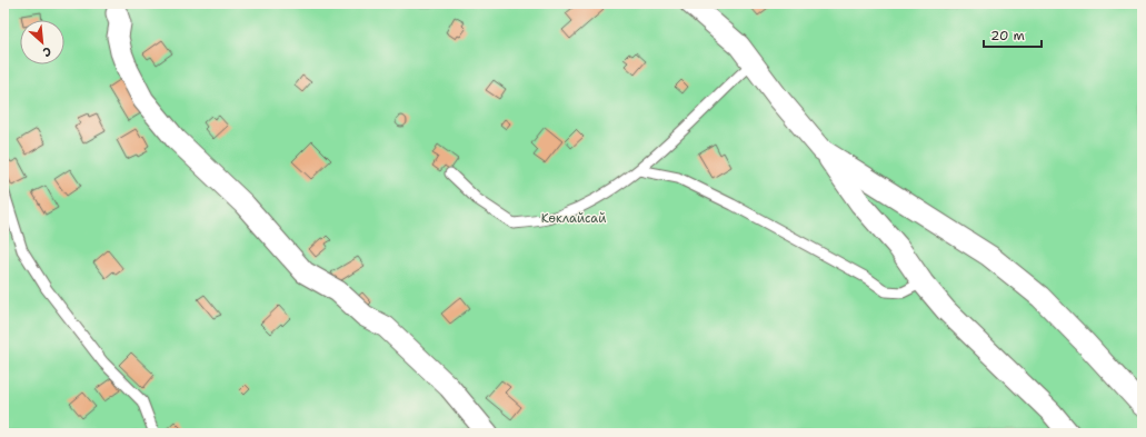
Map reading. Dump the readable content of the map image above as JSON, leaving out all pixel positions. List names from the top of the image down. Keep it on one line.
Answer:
{"parks":["Көклайсай"],"scale_bar":"20 m","north":"bottom right"}
